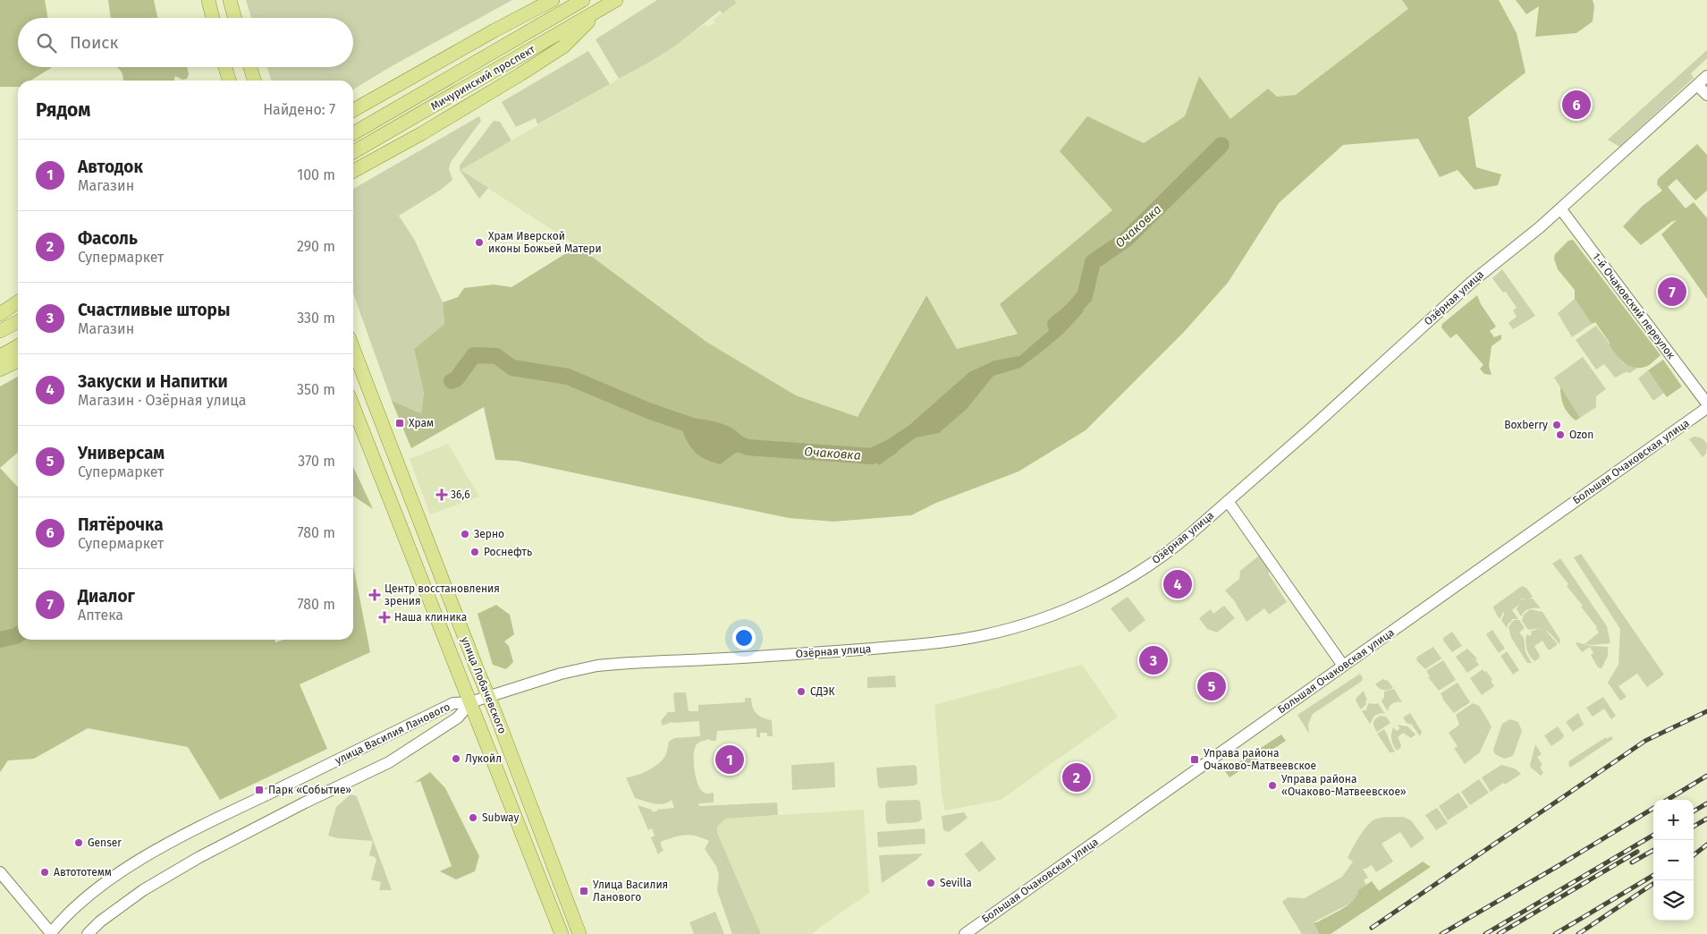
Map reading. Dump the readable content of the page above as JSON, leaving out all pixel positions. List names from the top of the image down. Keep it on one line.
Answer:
{"streets":{"main road":["Мичуринский проспект","улица Лобачевского"],"street":["Озёрная улица","1-й Очаковский переулок","Большая Очаковская улица","улица Василия Ланового"]},"crossings":[["Озёрная улица","1-й Очаковский переулок"],["Озёрная улица","улица Лобачевского"],["Озёрная улица","улица Василия Ланового"],["улица Лобачевского","улица Василия Ланового"]],"water":["Очаковка"],"places":{"other":["Храм Иверской иконы Божьей Матери","Boxberry","Ozon","Зерно","Роснефть","СДЭК","Лукойл","Управа района «Очаково-Матвеевское»","Subway","Genser","Автототемм","Sevilla"],"transit":["Храм","Управа района Очаково-Матвеевское","Парк «Событие»","Улица Василия Ланового"],"health":["36,6","Центр восстановления зрения","Наша клиника"]},"page":{"search":"Поиск","heading":["Рядом","Найдено: 7"],"pins":["6","7","4","3","5","1","2"],"list":[{"mark":"1","name":"Автодок","note":"Магазин","value":"100 m"},{"mark":"2","name":"Фасоль","note":"Супермаркет","value":"290 m"},{"mark":"3","name":"Счастливые шторы","note":"Магазин","value":"330 m"},{"mark":"4","name":"Закуски и Напитки","note":"Магазин · Озёрная улица","value":"350 m"},{"mark":"5","name":"Универсам","note":"Супермаркет","value":"370 m"},{"mark":"6","name":"Пятёрочка","note":"Супермаркет","value":"780 m"},{"mark":"7","name":"Диалог","note":"Аптека","value":"780 m"}],"map_buttons":["+","−"]}}
